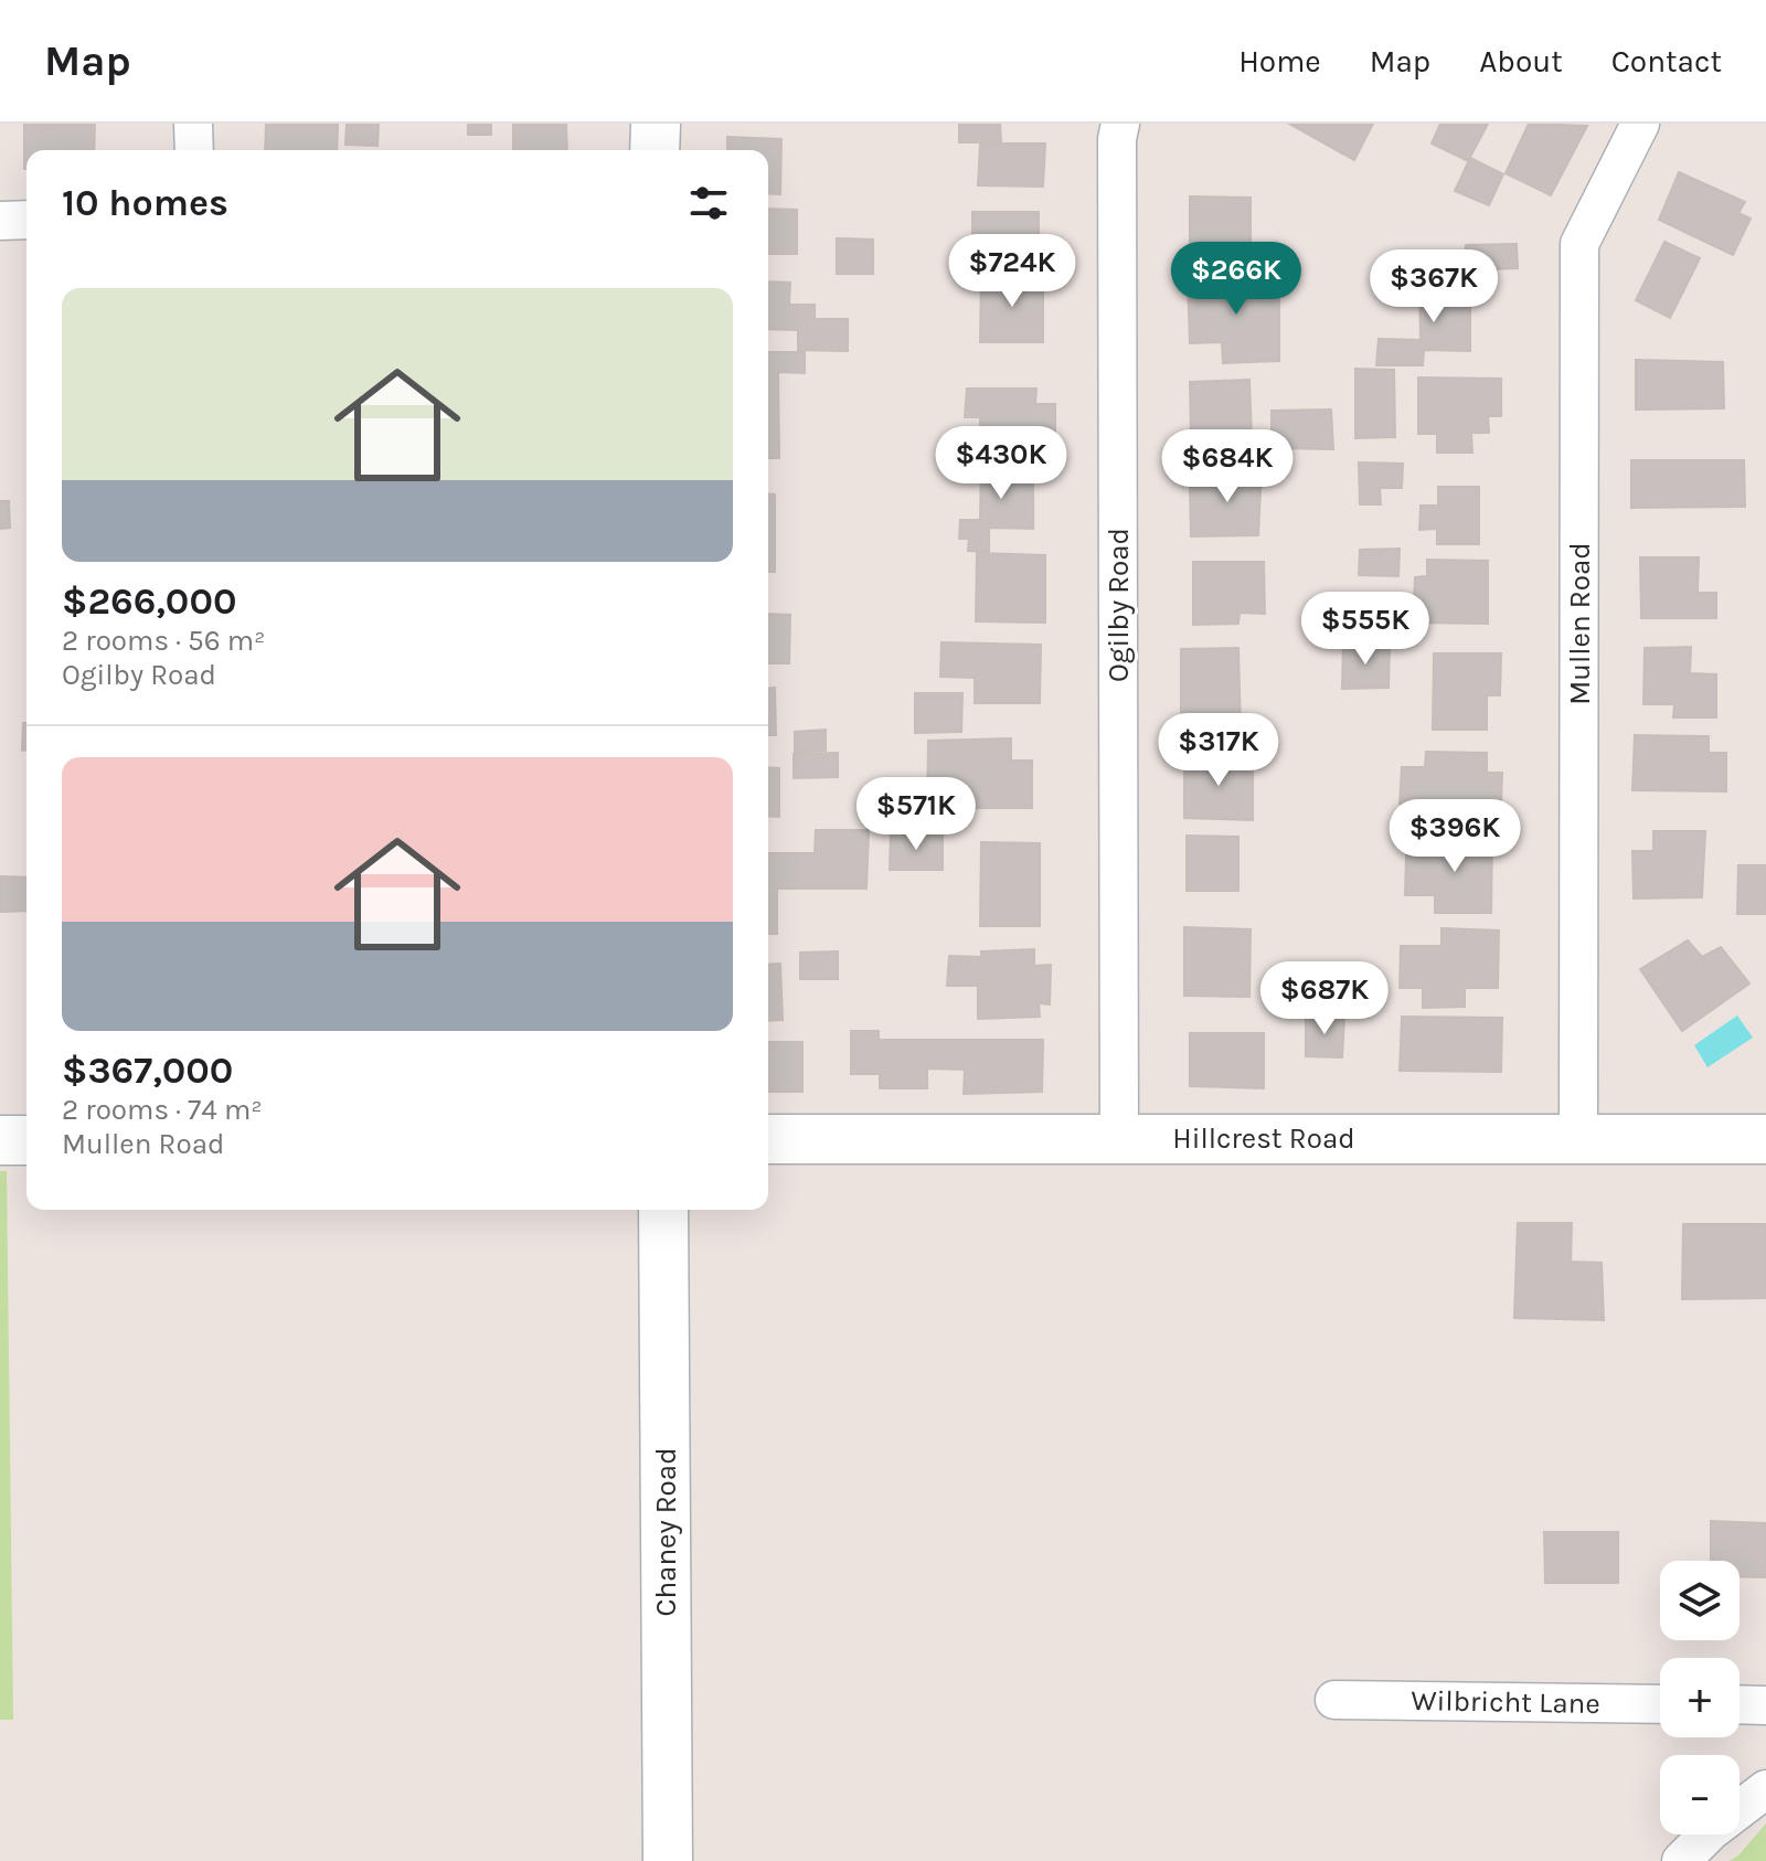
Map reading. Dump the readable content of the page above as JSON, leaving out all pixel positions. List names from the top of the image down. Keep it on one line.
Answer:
{"streets":{"street":["Ogilby Road","Mullen Road","Hillcrest Road","Chaney Road","Wilbricht Lane"]},"crossings":[["Ogilby Road","Hillcrest Road"],["Mullen Road","Hillcrest Road"]],"page":{"header":"Map","nav":["Home","Map","About","Contact"],"heading":"10 homes","price":["$724K","$266K","$367K","$430K","$684K","$555K","$317K","$571K","$396K","$687K"],"list":[{"name":"$266,000","note":"2 rooms · 56 m² · Ogilby Road"},{"name":"$367,000","note":"2 rooms · 74 m² · Mullen Road"}],"map_buttons":["+","−"]}}
